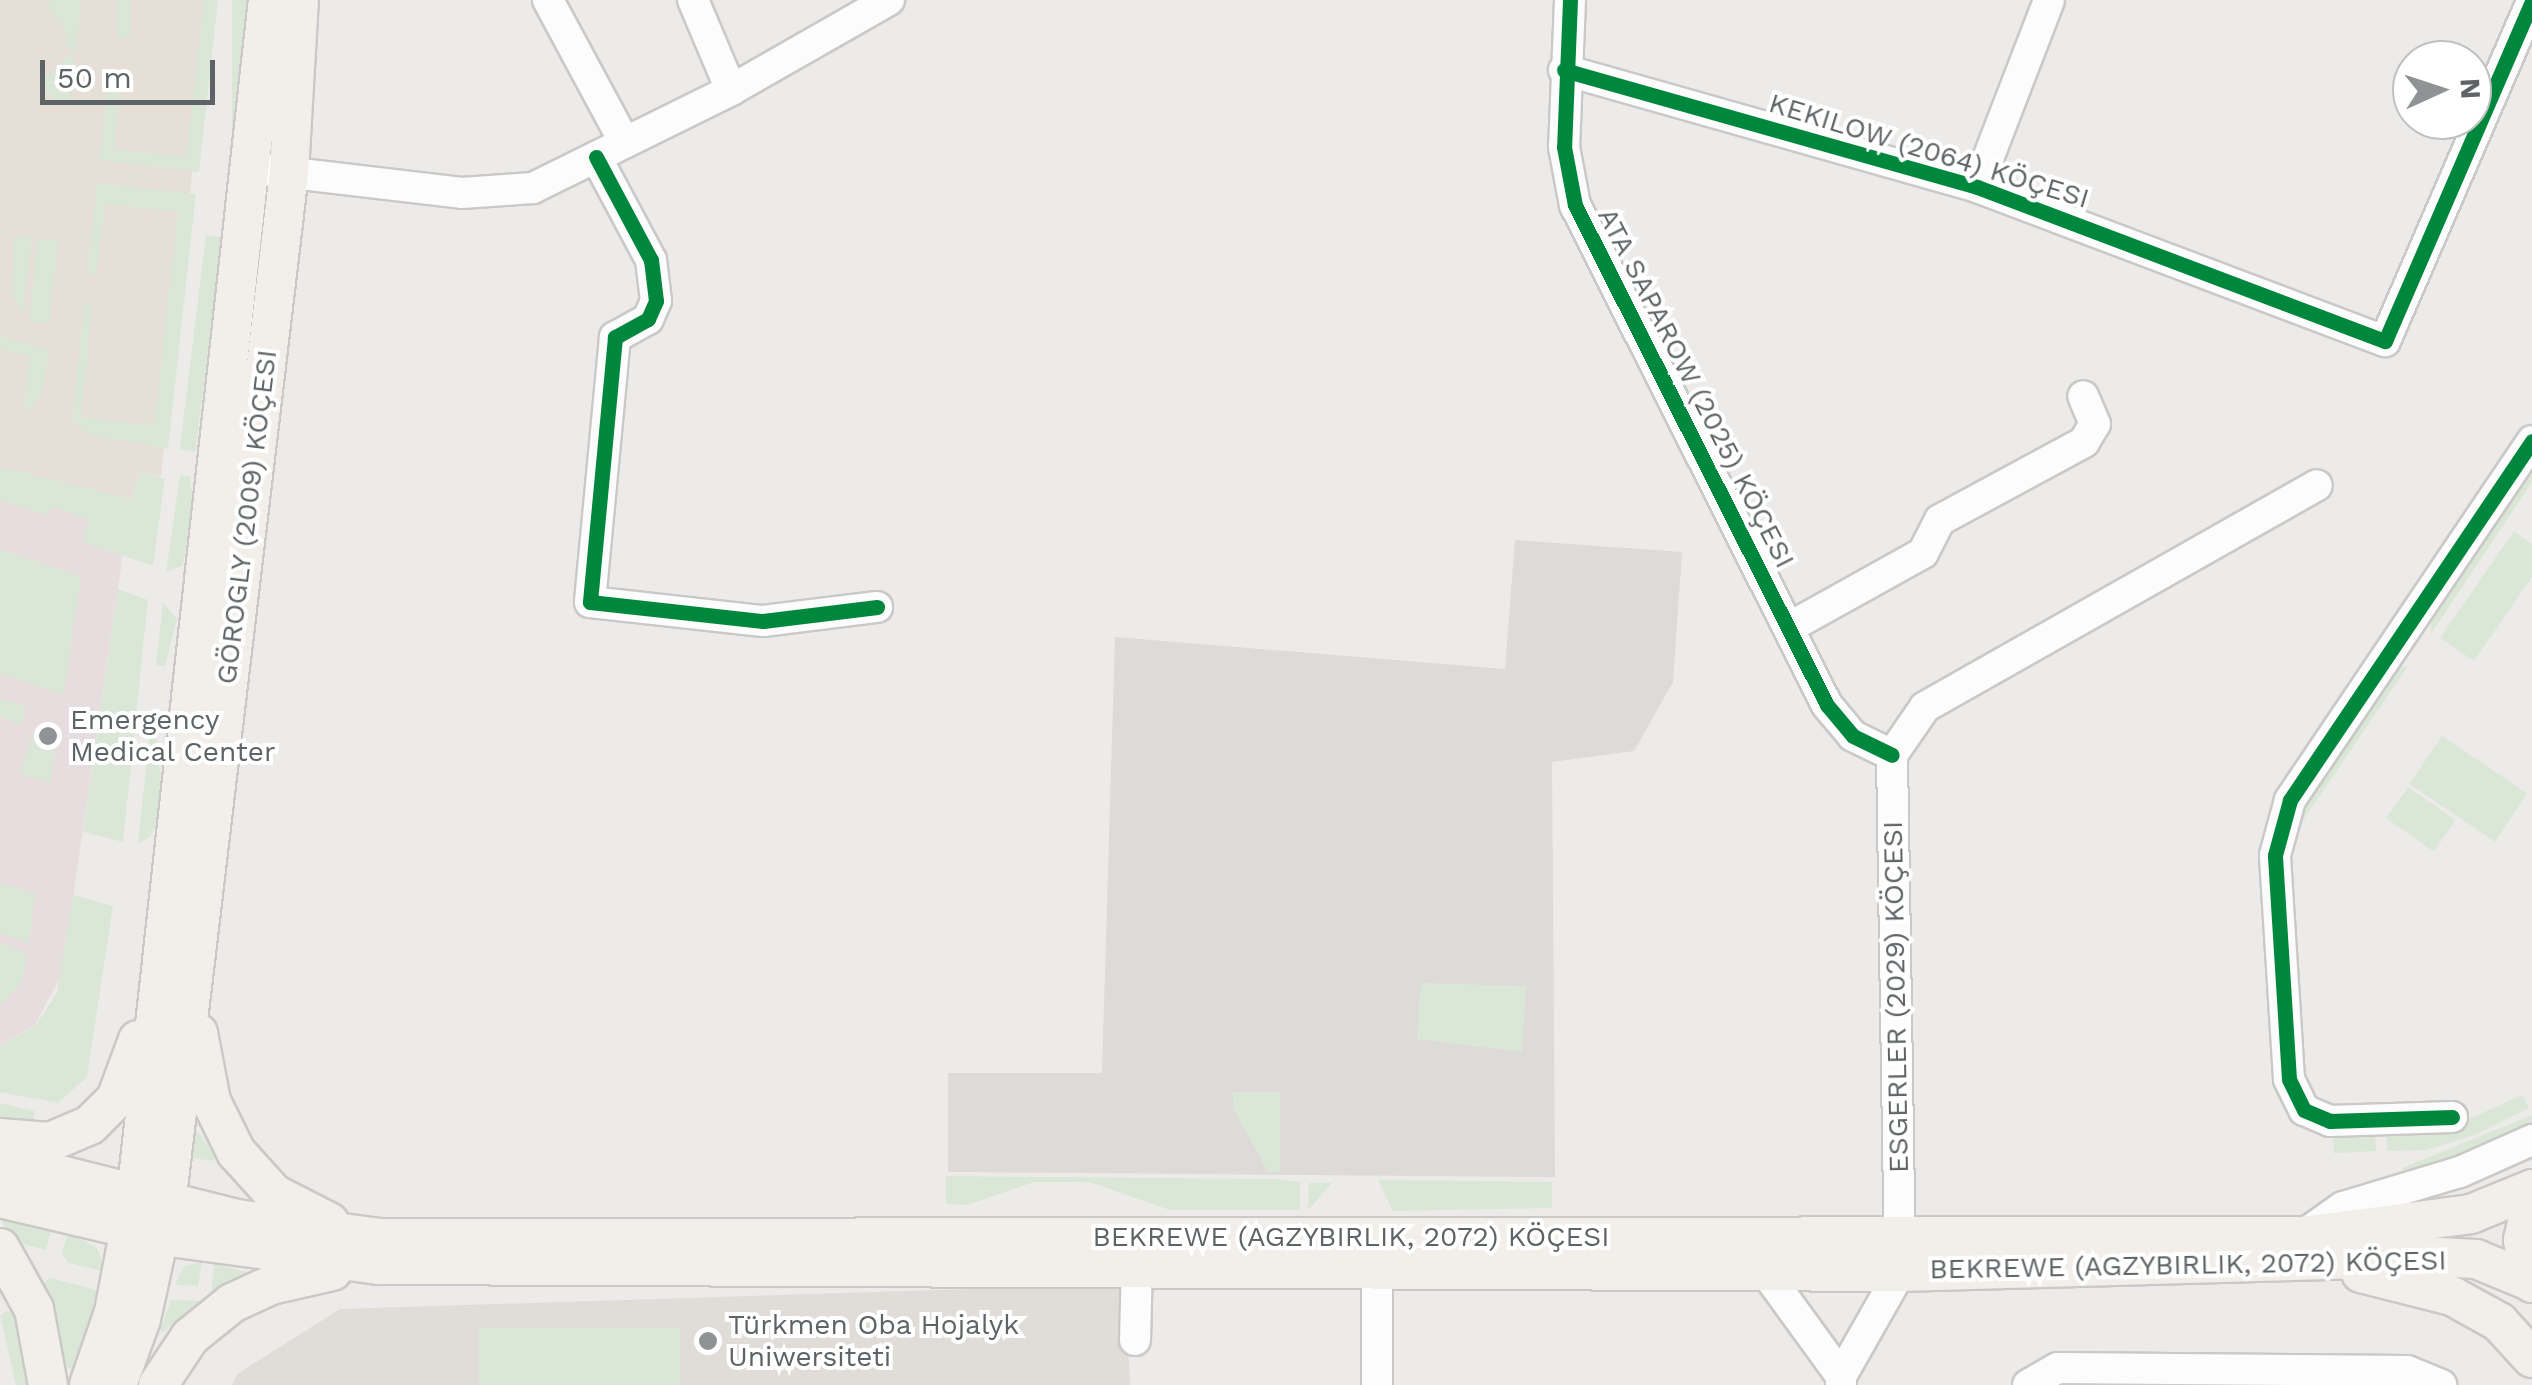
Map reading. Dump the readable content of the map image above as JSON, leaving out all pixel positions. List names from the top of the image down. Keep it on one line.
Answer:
{"streets":{"main road":["GÖROGLY (2009) KÖÇESI","BEKREWE (AGZYBIRLIK, 2072) KÖÇESI"],"street":["KEKILOW (2064) KÖÇESI","ATA SAPAROW (2025) KÖÇESI","ESGERLER (2029) KÖÇESI"]},"crossings":[["KEKILOW (2064) KÖÇESI","ATA SAPAROW (2025) KÖÇESI"],["ATA SAPAROW (2025) KÖÇESI","ESGERLER (2029) KÖÇESI"],["GÖROGLY (2009) KÖÇESI","BEKREWE (AGZYBIRLIK, 2072) KÖÇESI"],["ESGERLER (2029) KÖÇESI","BEKREWE (AGZYBIRLIK, 2072) KÖÇESI"]],"places":["Emergency Medical Center","Türkmen Oba Hojalyk Uniwersiteti"],"scale_bar":"50 m","north":"right"}
